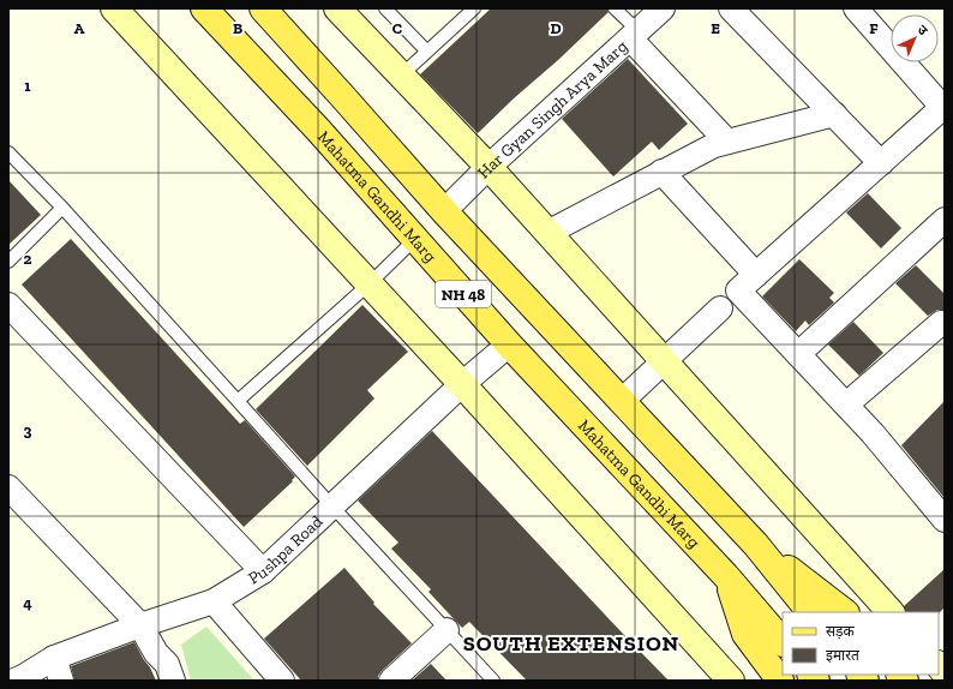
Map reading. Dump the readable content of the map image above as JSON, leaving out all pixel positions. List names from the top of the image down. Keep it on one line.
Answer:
{"streets":{"main road":["Mahatma Gandhi Marg","NH 48"],"street":["Har Gyan Singh Arya Marg","Pushpa Road"]},"crossings":[["Har Gyan Singh Arya Marg","NH 48"],["Mahatma Gandhi Marg","Pushpa Road"]],"districts":["SOUTH EXTENSION"],"legend":["सड़क","इमारत"],"north":"top right","grid":{"columns":["A","B","C","D","E","F"],"rows":["1","2","3","4"]}}
